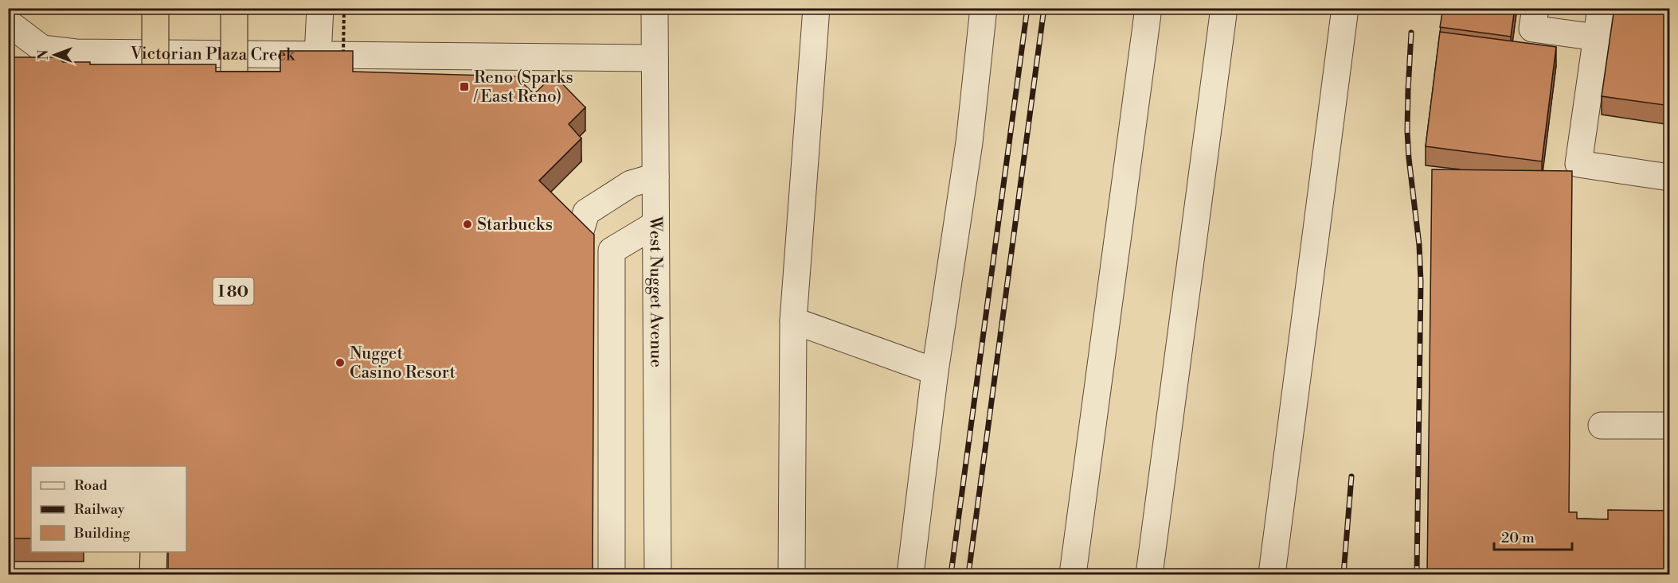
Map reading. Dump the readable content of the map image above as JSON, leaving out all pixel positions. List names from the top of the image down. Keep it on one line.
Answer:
{"streets":{"street":["Victorian Plaza Creek","West Nugget Avenue"]},"crossings":[["Victorian Plaza Creek","West Nugget Avenue"]],"places":{"transit":["Reno (Sparks / East Reno)"],"other":["Starbucks","Nugget Casino Resort"]},"legend":["Road","Railway","Building"],"scale_bar":"20 m","north":"left"}
